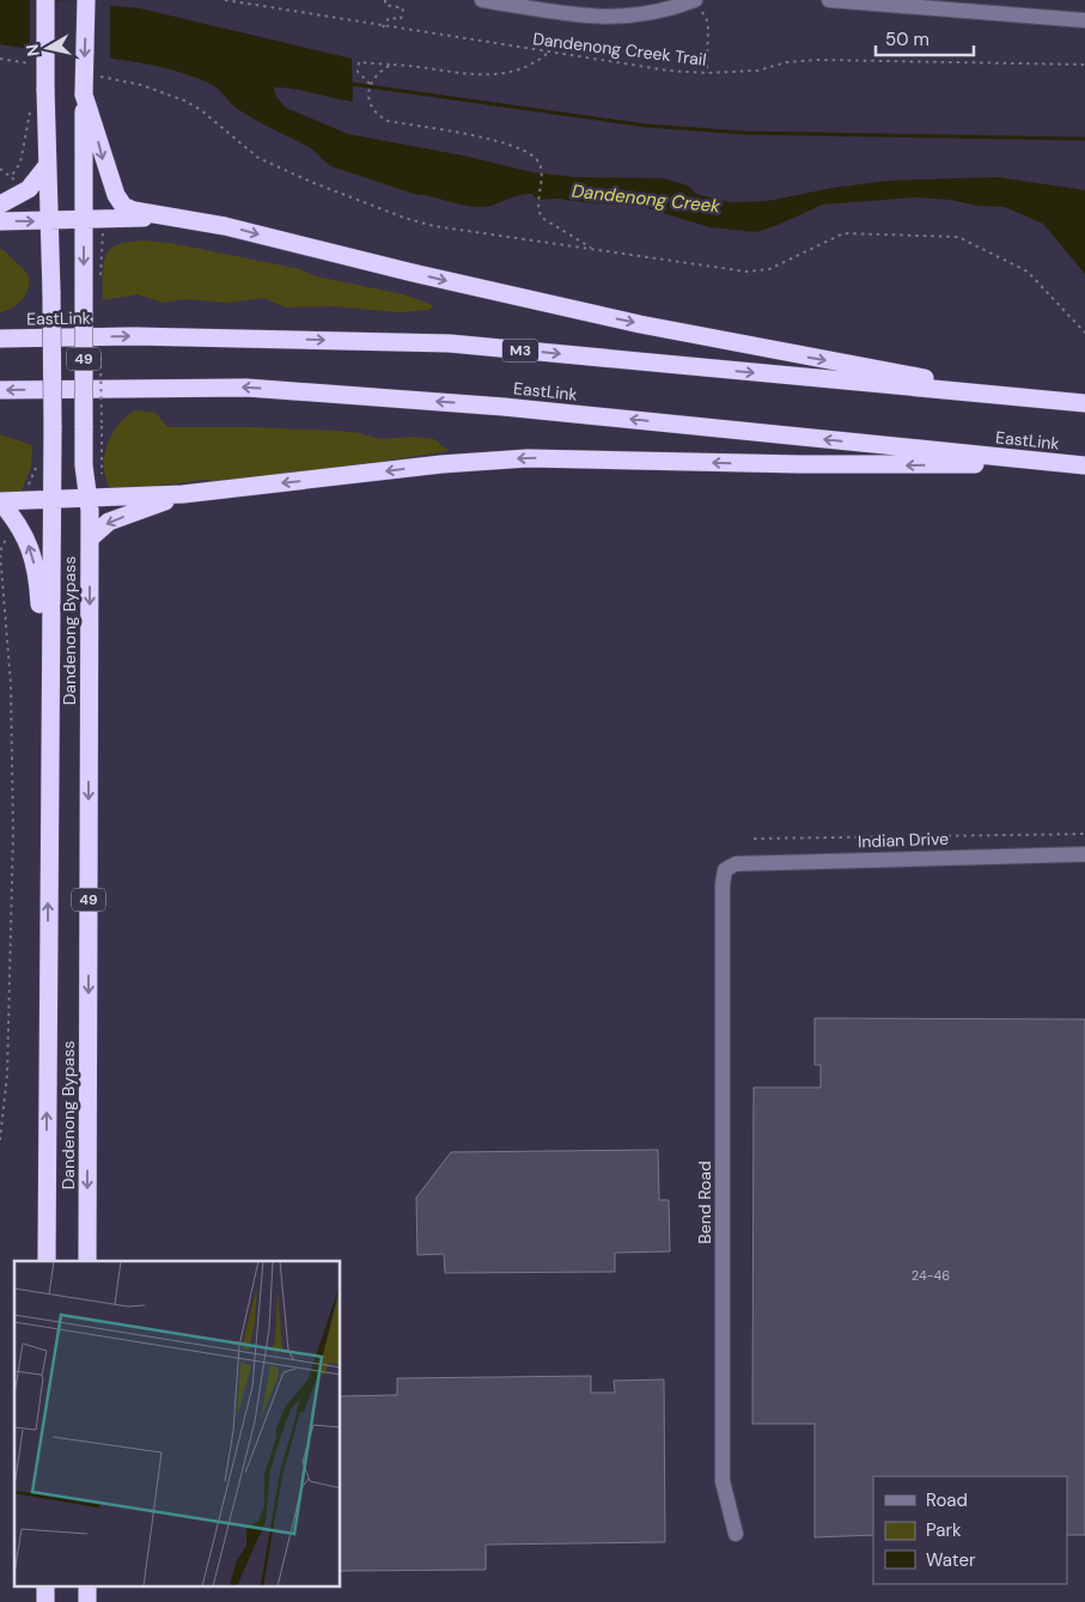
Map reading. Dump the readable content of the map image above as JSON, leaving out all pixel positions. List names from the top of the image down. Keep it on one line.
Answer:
{"streets":{"highway":["EastLink","M3","49","Dandenong Bypass"],"street":["Indian Drive","Bend Road"],"path":["Dandenong Creek Trail"]},"crossings":[["Indian Drive","Bend Road"]],"water":["Dandenong Creek"],"house_numbers":["24-46"],"legend":["Road","Park","Water"],"scale_bar":"50 m","north":"left"}
